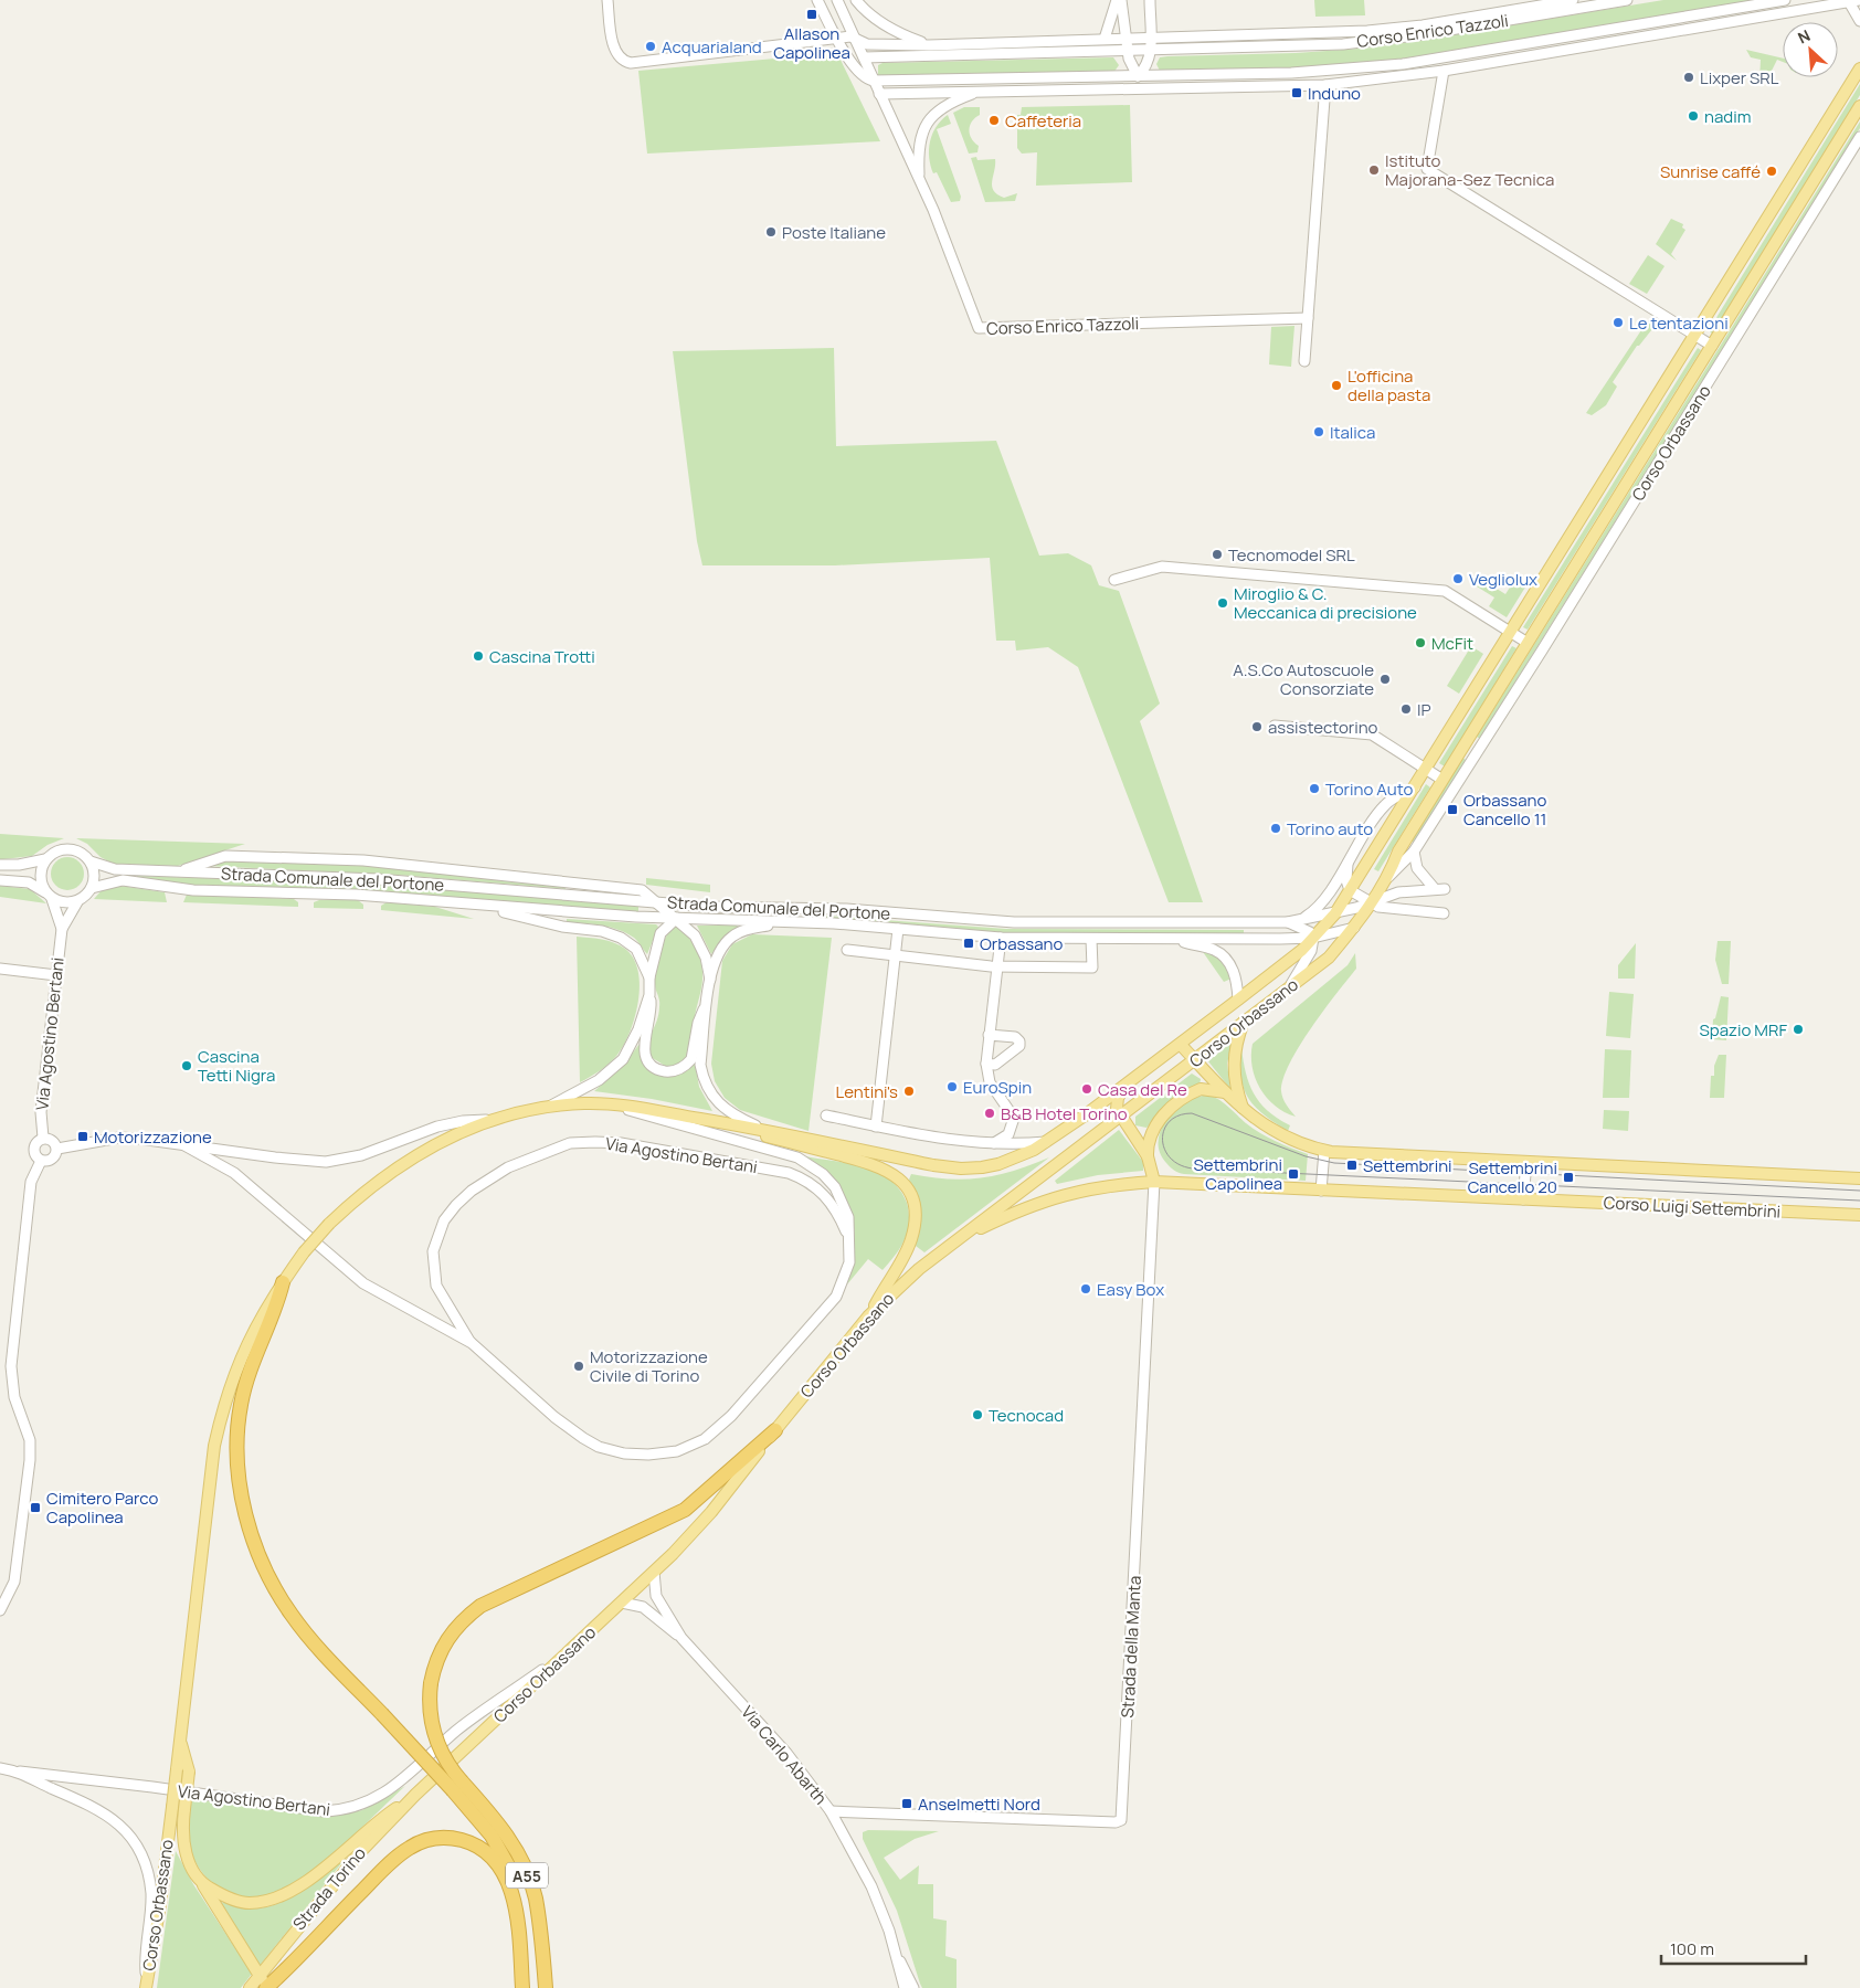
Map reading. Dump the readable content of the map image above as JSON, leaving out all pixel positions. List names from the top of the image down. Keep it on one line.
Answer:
{"streets":{"highway":["A55"],"main road":["Corso Orbassano","Corso Luigi Settembrini","Strada Torino"],"street":["Corso Enrico Tazzoli","Strada Comunale del Portone","Via Agostino Bertani","Strada della Manta","Via Carlo Abarth"]},"crossings":[["Corso Orbassano","Strada Comunale del Portone"],["Corso Orbassano","Via Agostino Bertani"],["Corso Orbassano","Corso Luigi Settembrini"],["Corso Orbassano","Via Carlo Abarth"],["Corso Orbassano","Strada Torino"],["Strada Comunale del Portone","Via Agostino Bertani"],["Corso Luigi Settembrini","Strada della Manta"],["Strada della Manta","Via Carlo Abarth"]],"places":{"transit":["Allason Capolinea","Induno","Orbassano Cancello 11","Orbassano","Motorizzazione","Settembrini","Settembrini Capolinea","Settembrini Cancello 20","Cimitero Parco Capolinea","Anselmetti Nord"],"other":["Acquarialand","Lixper SRL","nadim","Caffeteria","Istituto Majorana-Sez Tecnica","Sunrise caffé","Poste Italiane","Le tentazioni","L'officina della pasta","Italica","Tecnomodel SRL","Vegliolux","Miroglio & C. Meccanica di precisione","McFit","Cascina Trotti","A.S.Co Autoscuole Consorziate","IP","assistectorino","Torino Auto","Torino auto","Spazio MRF","Cascina Tetti Nigra","EuroSpin","Casa del Re","Lentini's","B&B Hotel Torino","Easy Box","Motorizzazione Civile di Torino","Tecnocad"]},"scale_bar":"100 m","north":"top left"}
